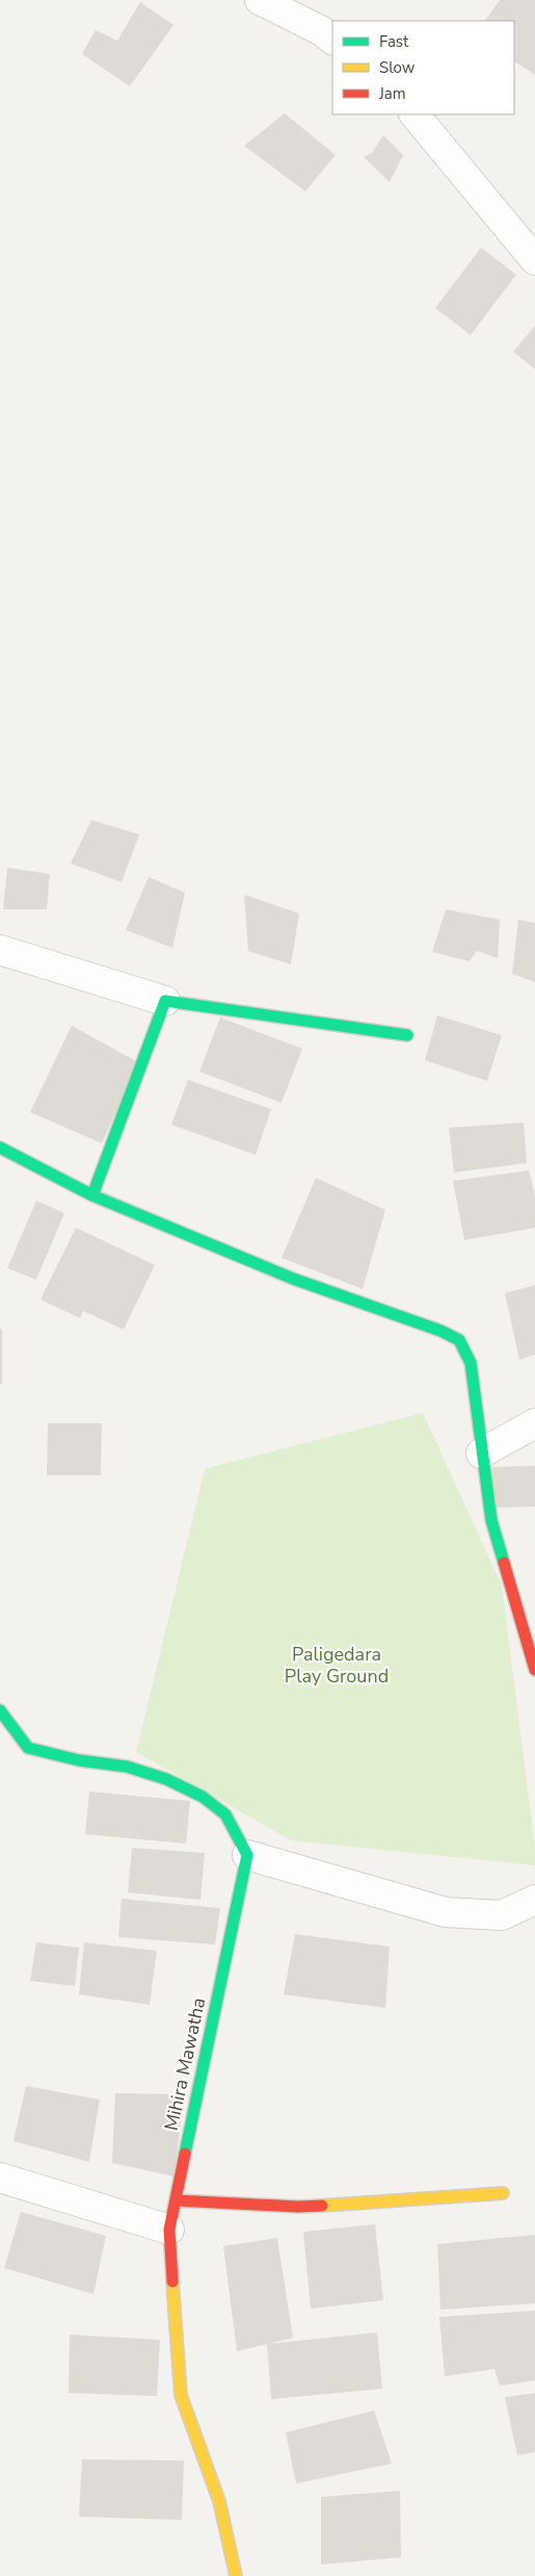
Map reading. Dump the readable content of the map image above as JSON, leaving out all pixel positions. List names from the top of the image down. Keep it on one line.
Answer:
{"streets":{"street":["Mihira Mawatha"]},"parks":["Paligedara Play Ground"],"legend":["Fast","Slow","Jam"]}
